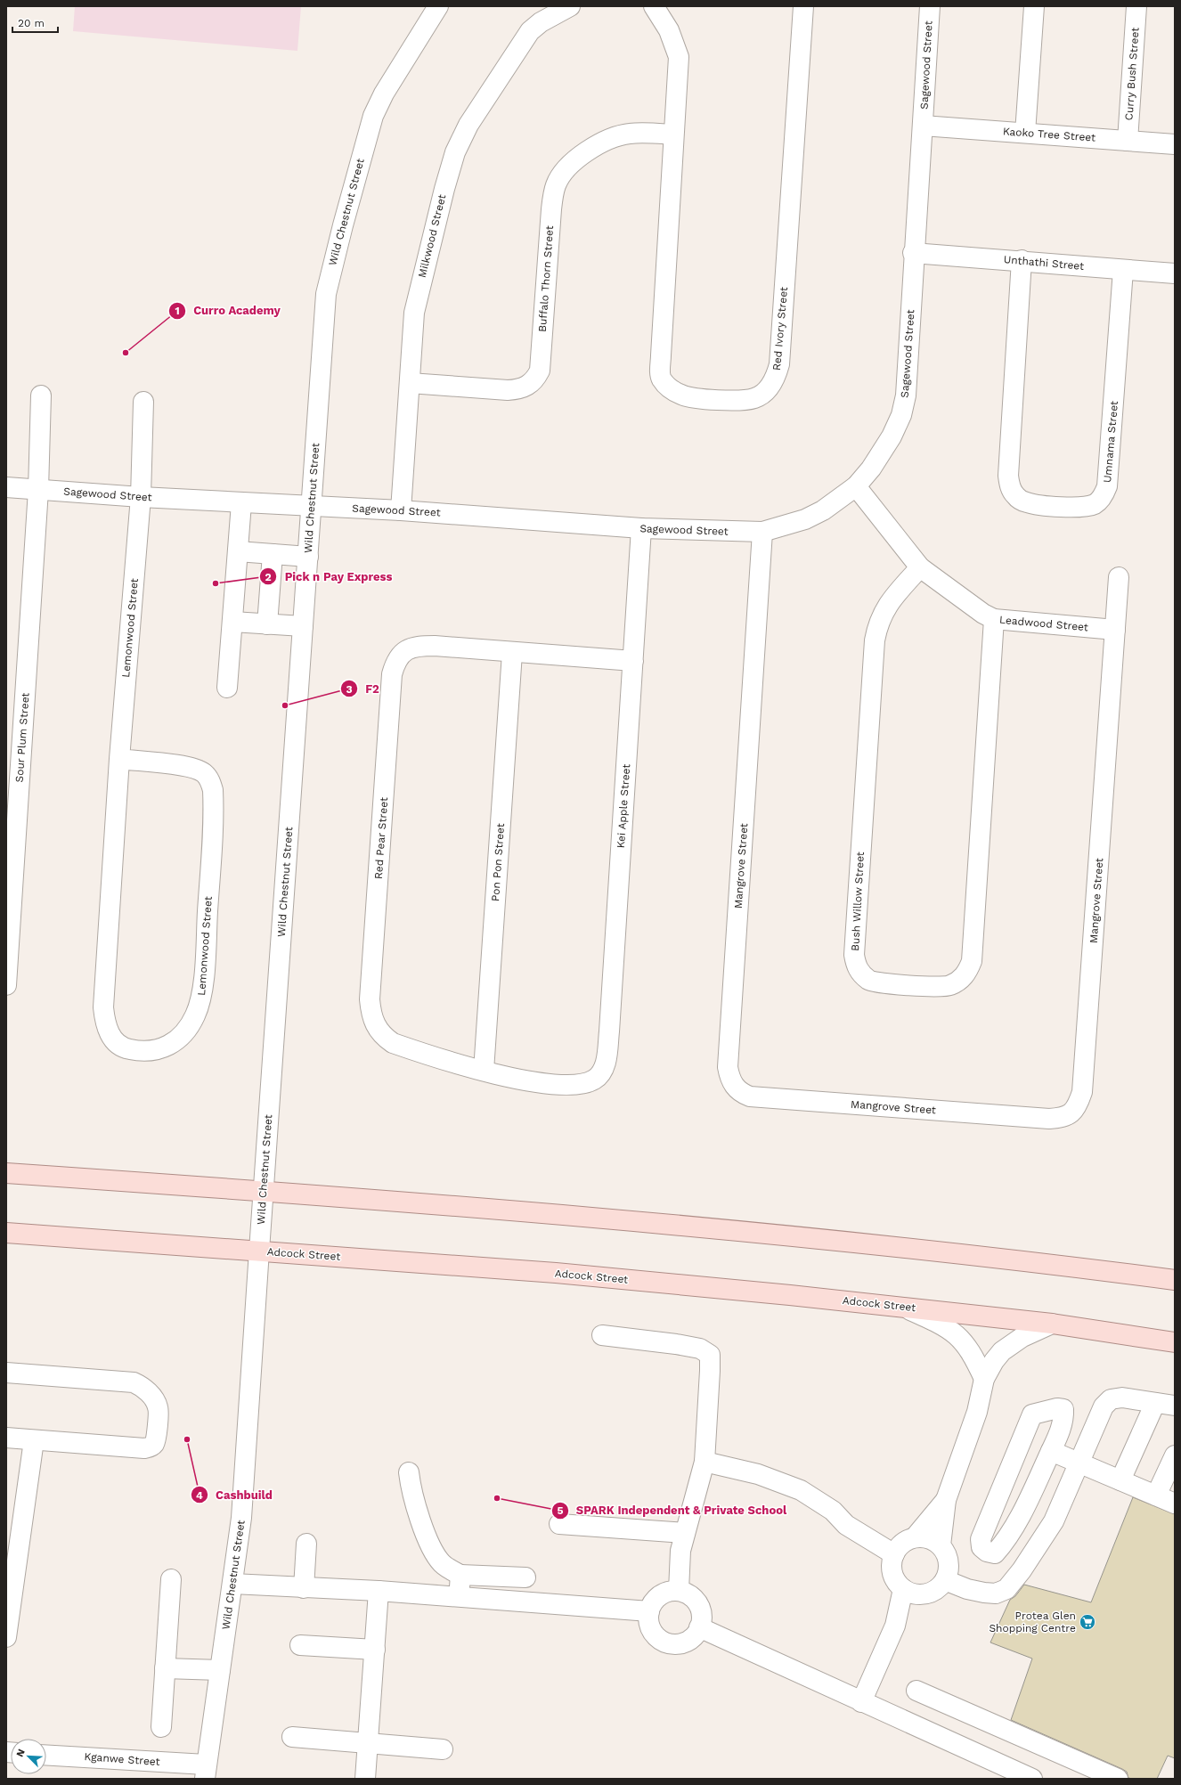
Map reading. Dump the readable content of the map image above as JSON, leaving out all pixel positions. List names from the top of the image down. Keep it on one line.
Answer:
{"streets":{"main road":["Adcock Street"],"street":["Sagewood Street","Curry Bush Street","Kaoko Tree Street","Wild Chestnut Street","Milkwood Street","Unthathi Street","Buffalo Thorn Street","Red Ivory Street","Umnama Street","Leadwood Street","Lemonwood Street","Sour Plum Street","Kei Apple Street","Red Pear Street","Pon Pon Street","Mangrove Street","Bush Willow Street","Kganwe Street"]},"crossings":[["Sagewood Street","Kaoko Tree Street"],["Sagewood Street","Wild Chestnut Street"],["Sagewood Street","Milkwood Street"],["Sagewood Street","Unthathi Street"],["Sagewood Street","Leadwood Street"],["Sagewood Street","Lemonwood Street"],["Sagewood Street","Sour Plum Street"],["Sagewood Street","Kei Apple Street"],["Sagewood Street","Mangrove Street"],["Curry Bush Street","Kaoko Tree Street"],["Wild Chestnut Street","Adcock Street"],["Wild Chestnut Street","Kganwe Street"],["Milkwood Street","Buffalo Thorn Street"],["Unthathi Street","Umnama Street"],["Buffalo Thorn Street","Red Ivory Street"],["Leadwood Street","Mangrove Street"],["Leadwood Street","Bush Willow Street"],["Kei Apple Street","Red Pear Street"],["Red Pear Street","Pon Pon Street"]],"places":{"other":["Curro Academy","Pick n Pay Express","F2","Cashbuild","SPARK Independent & Private School"],"supermarket":["Protea Glen Shopping Centre"]},"scale_bar":"20 m","north":"top left"}
